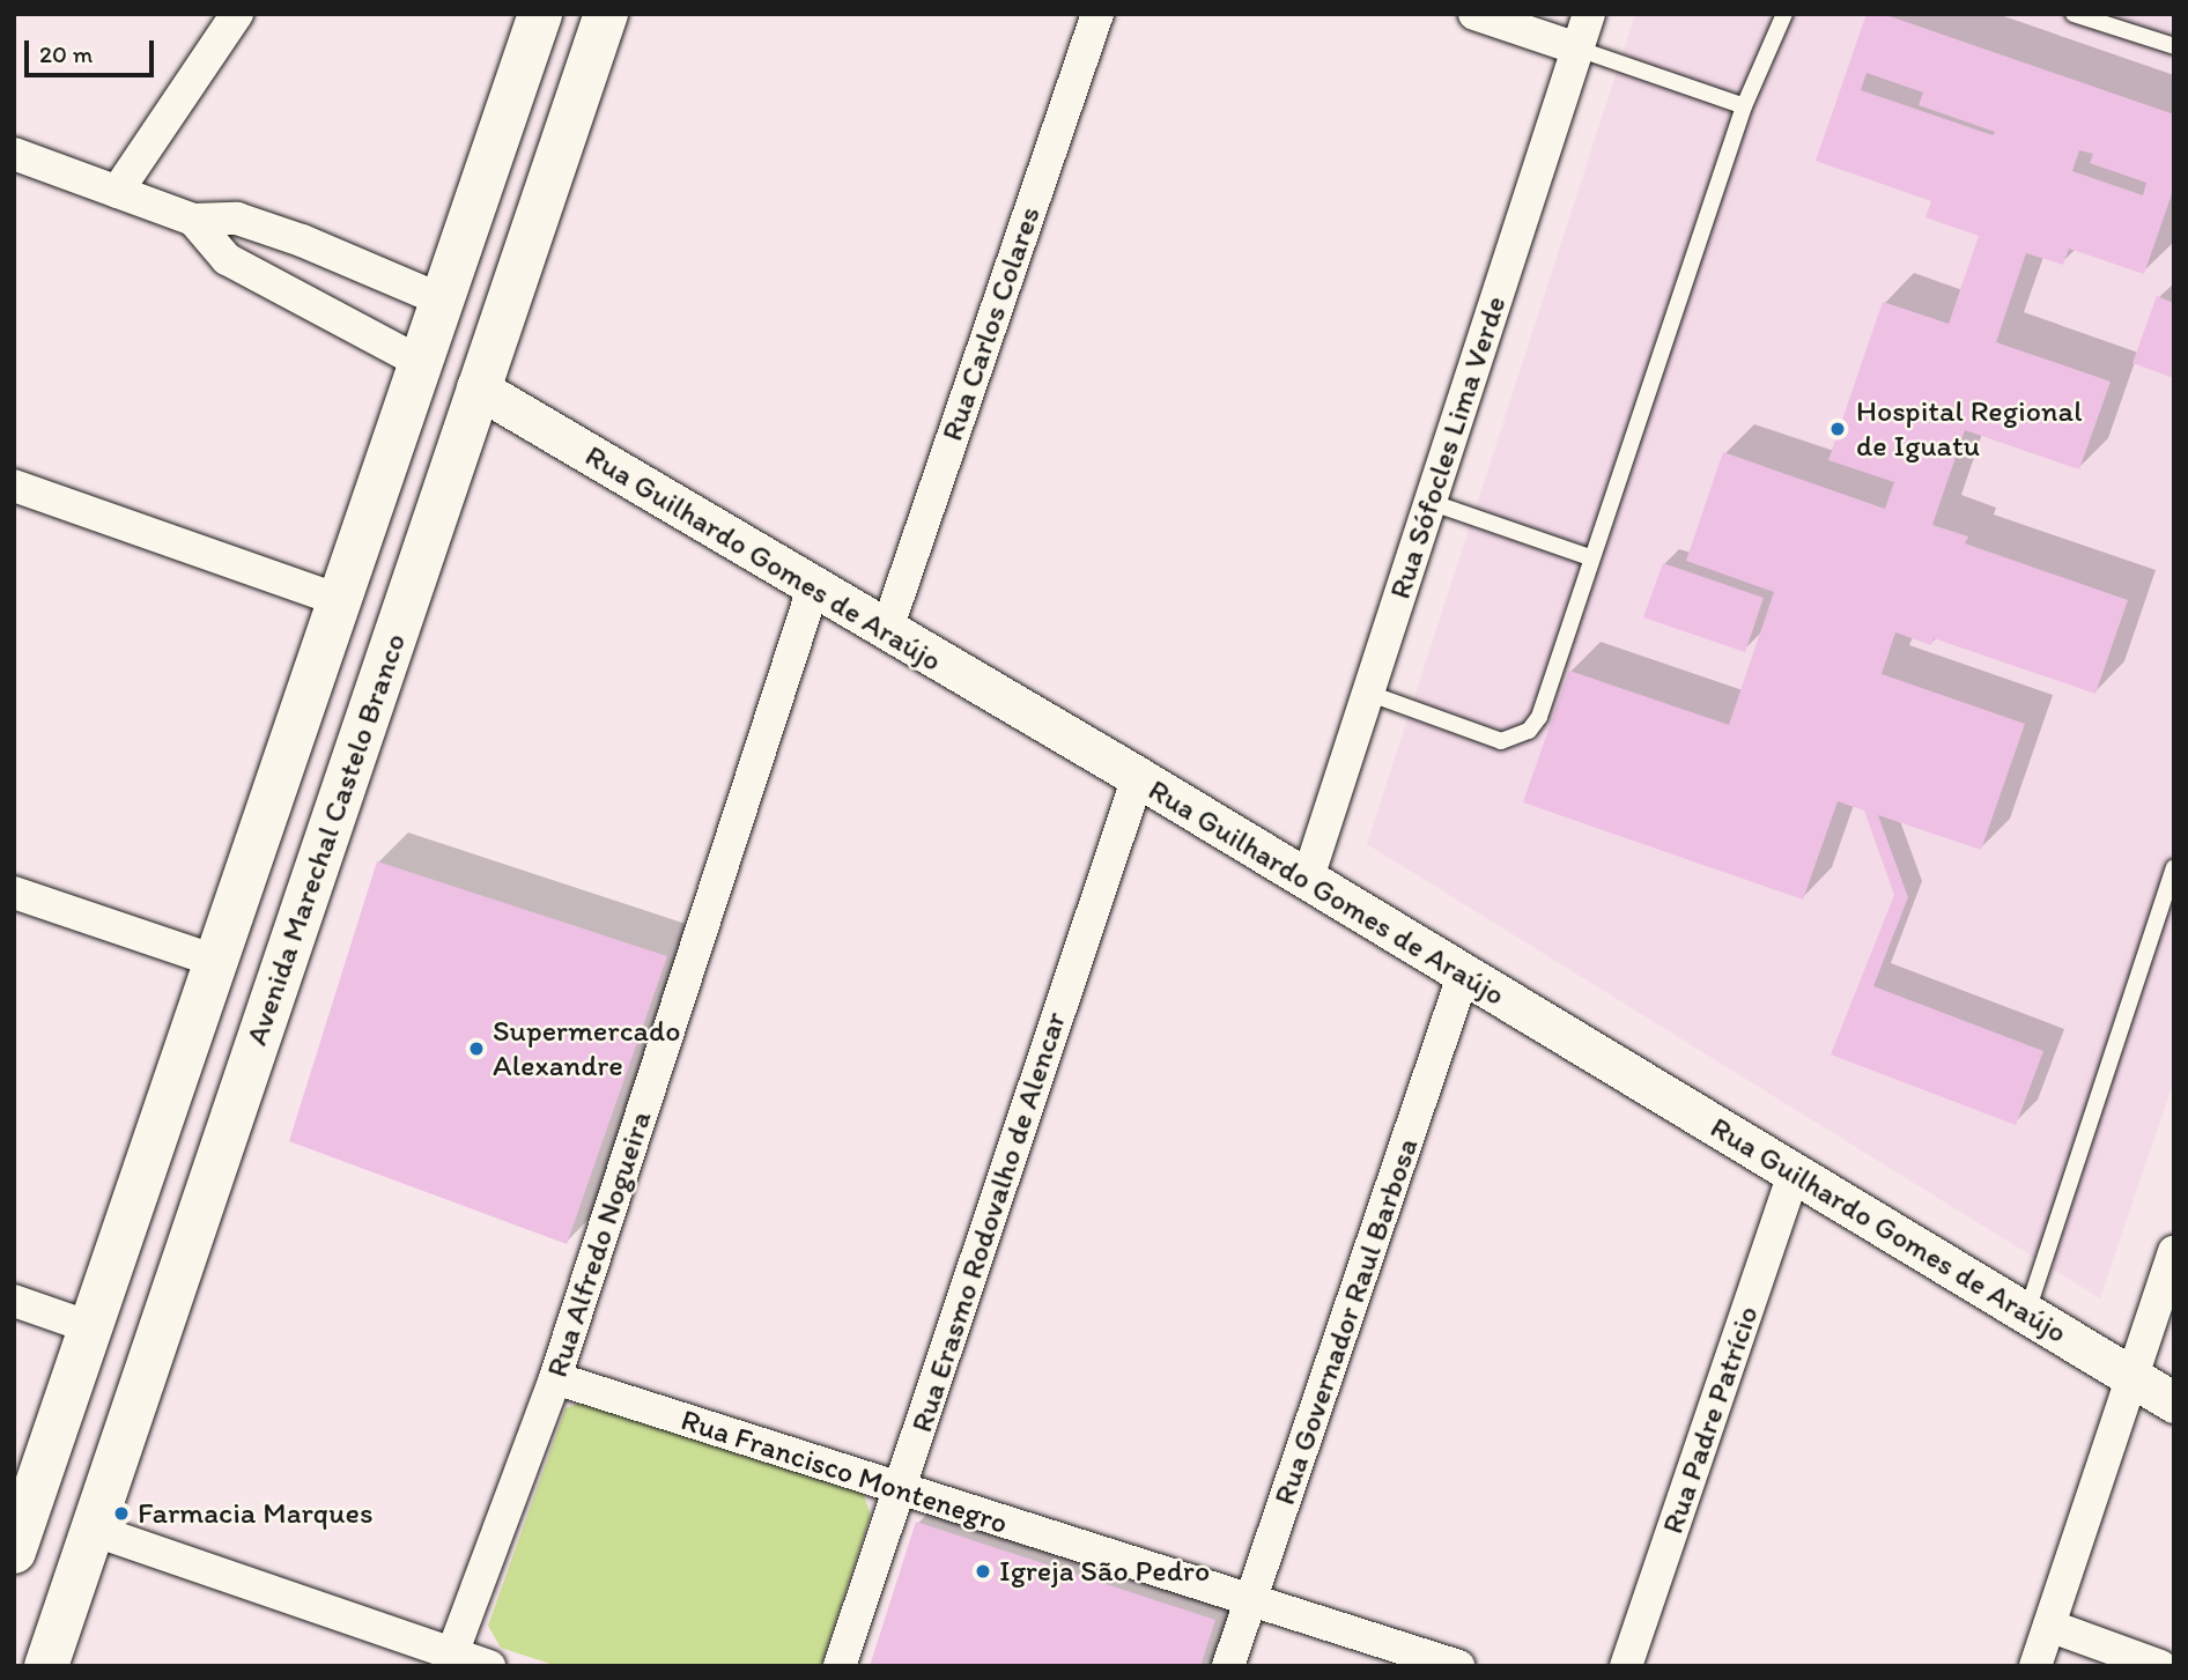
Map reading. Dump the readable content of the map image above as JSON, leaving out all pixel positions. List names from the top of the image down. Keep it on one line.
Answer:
{"streets":{"main road":["Avenida Marechal Castelo Branco"],"street":["Rua Carlos Colares","Rua Sófocles Lima Verde","Rua Guilhardo Gomes de Araújo","Rua Erasmo Rodovalho de Alencar","Rua Alfredo Nogueira","Rua Governador Raul Barbosa","Rua Padre Patrício","Rua Francisco Montenegro"]},"crossings":[["Rua Carlos Colares","Rua Guilhardo Gomes de Araújo"],["Rua Sófocles Lima Verde","Rua Guilhardo Gomes de Araújo"],["Rua Guilhardo Gomes de Araújo","Avenida Marechal Castelo Branco"],["Rua Guilhardo Gomes de Araújo","Rua Erasmo Rodovalho de Alencar"],["Rua Guilhardo Gomes de Araújo","Rua Alfredo Nogueira"],["Rua Guilhardo Gomes de Araújo","Rua Governador Raul Barbosa"],["Rua Guilhardo Gomes de Araújo","Rua Padre Patrício"],["Rua Erasmo Rodovalho de Alencar","Rua Francisco Montenegro"],["Rua Alfredo Nogueira","Rua Francisco Montenegro"],["Rua Governador Raul Barbosa","Rua Francisco Montenegro"]],"places":["Hospital Regional de Iguatu","Supermercado Alexandre","Farmacia Marques","Igreja São Pedro"],"scale_bar":"20 m"}
